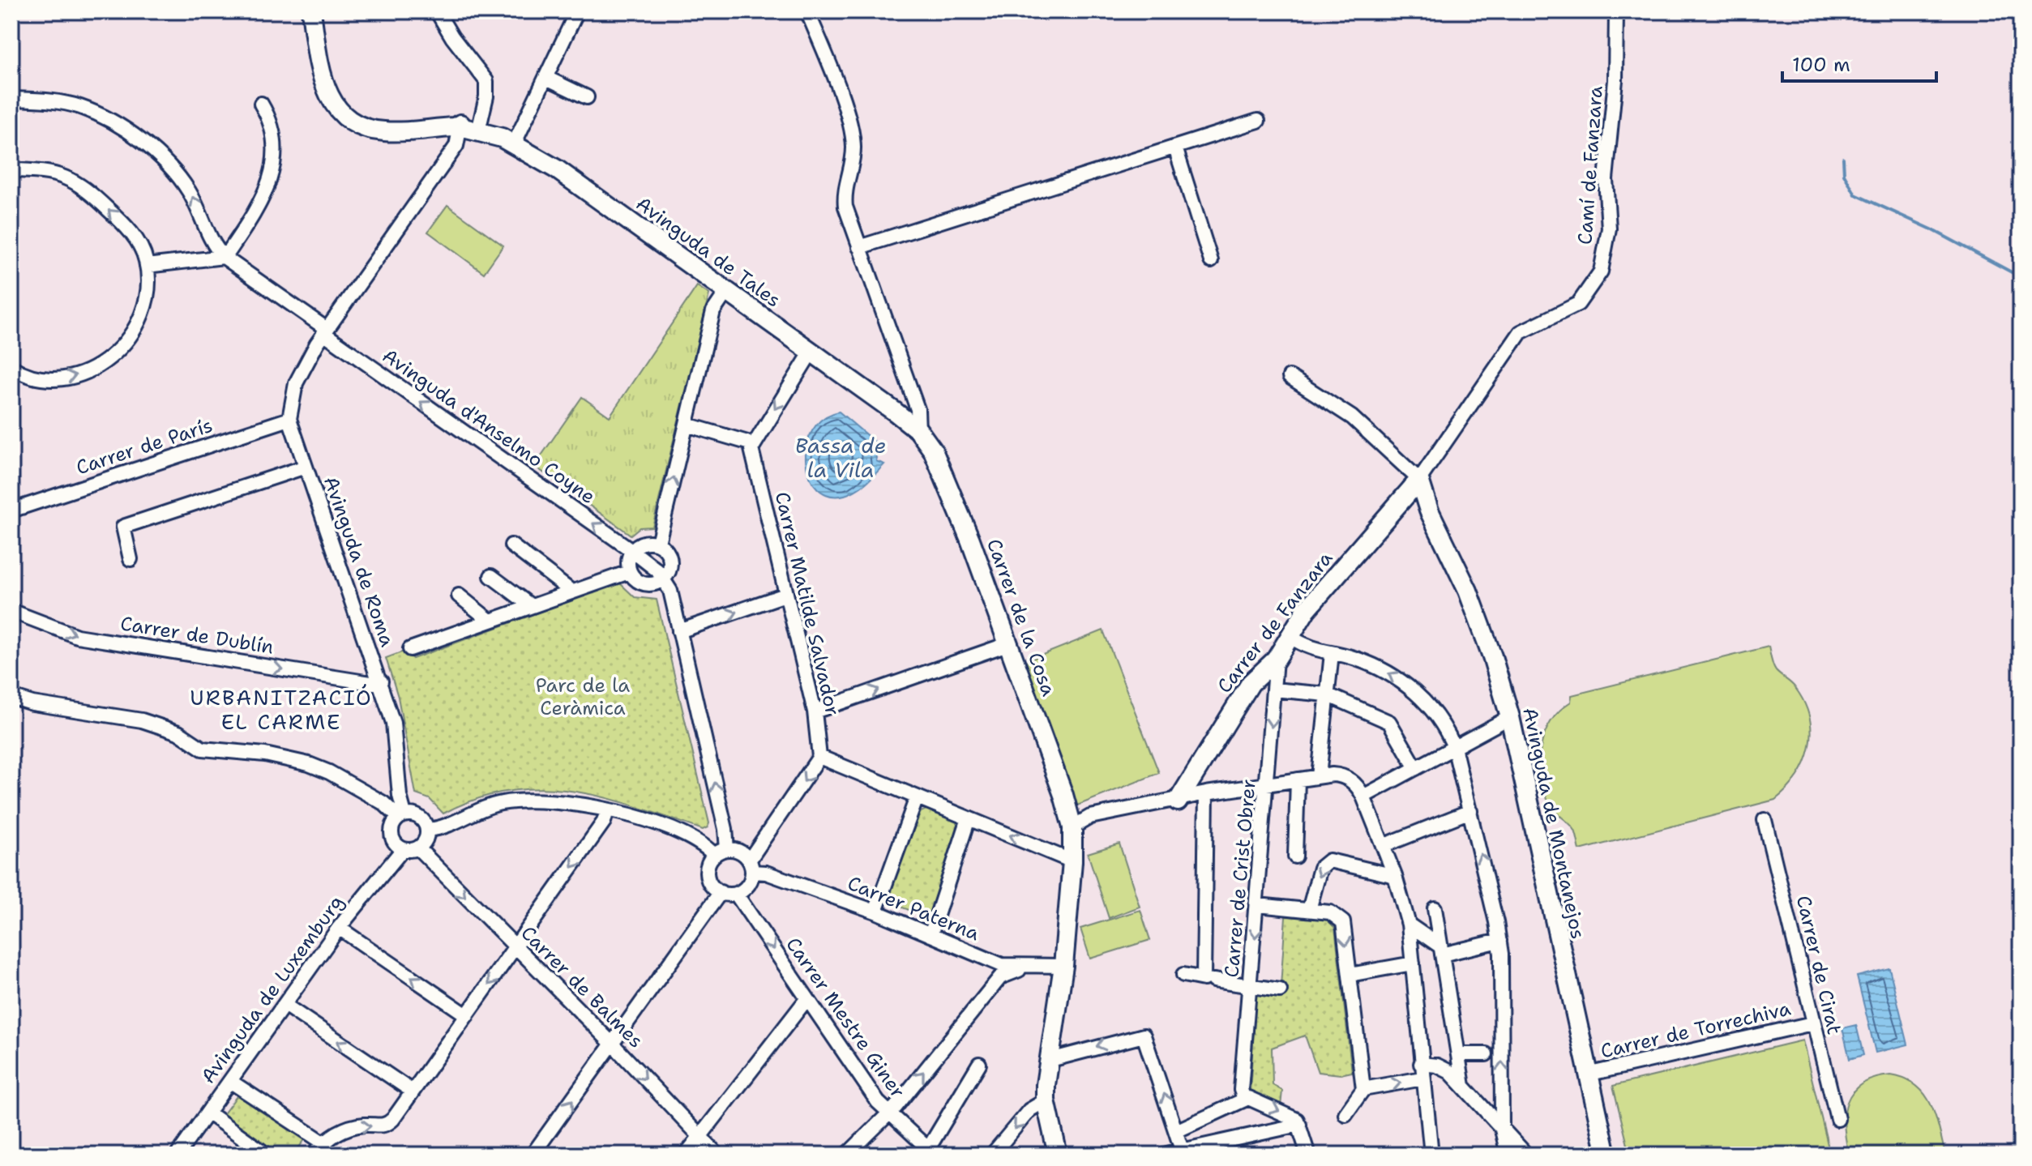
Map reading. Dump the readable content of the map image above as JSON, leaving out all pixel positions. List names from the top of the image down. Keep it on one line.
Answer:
{"streets":{"main road":["Avinguda de Tales","Carrer de la Cosa","Carrer de Fanzara","Avinguda de Montanejos"],"street":["Camí de Fanzara","Avinguda d'Anselmo Coyne","Carrer de París","Avinguda de Roma","Carrer Matilde Salvador","Carrer de Dublín","Carrer de Crist Obrer","Carrer Paterna","Carrer de Cirat","Carrer de Balmes","Avinguda de Luxemburg","Carrer Mestre Giner","Carrer de Torrechiva"]},"crossings":[["Camí de Fanzara","Carrer de Fanzara"],["Camí de Fanzara","Avinguda de Montanejos"],["Avinguda de Tales","Avinguda de Roma"],["Avinguda de Tales","Carrer de la Cosa"],["Avinguda d'Anselmo Coyne","Avinguda de Roma"],["Carrer de París","Avinguda de Roma"],["Avinguda de Roma","Carrer de Dublín"],["Avinguda de Roma","Carrer de Balmes"],["Avinguda de Roma","Avinguda de Luxemburg"],["Carrer de la Cosa","Carrer Paterna"],["Carrer de Fanzara","Avinguda de Montanejos"],["Carrer de Fanzara","Carrer de Crist Obrer"],["Avinguda de Montanejos","Carrer de Torrechiva"],["Carrer Paterna","Carrer Mestre Giner"],["Carrer de Cirat","Carrer de Torrechiva"],["Carrer de Balmes","Avinguda de Luxemburg"]],"one_way":["Carrer Mestre Giner"],"districts":["URBANITZACIÓ EL CARME"],"water":["Bassa de la Vila"],"parks":["Parc de la Ceràmica"],"scale_bar":"100 m"}
